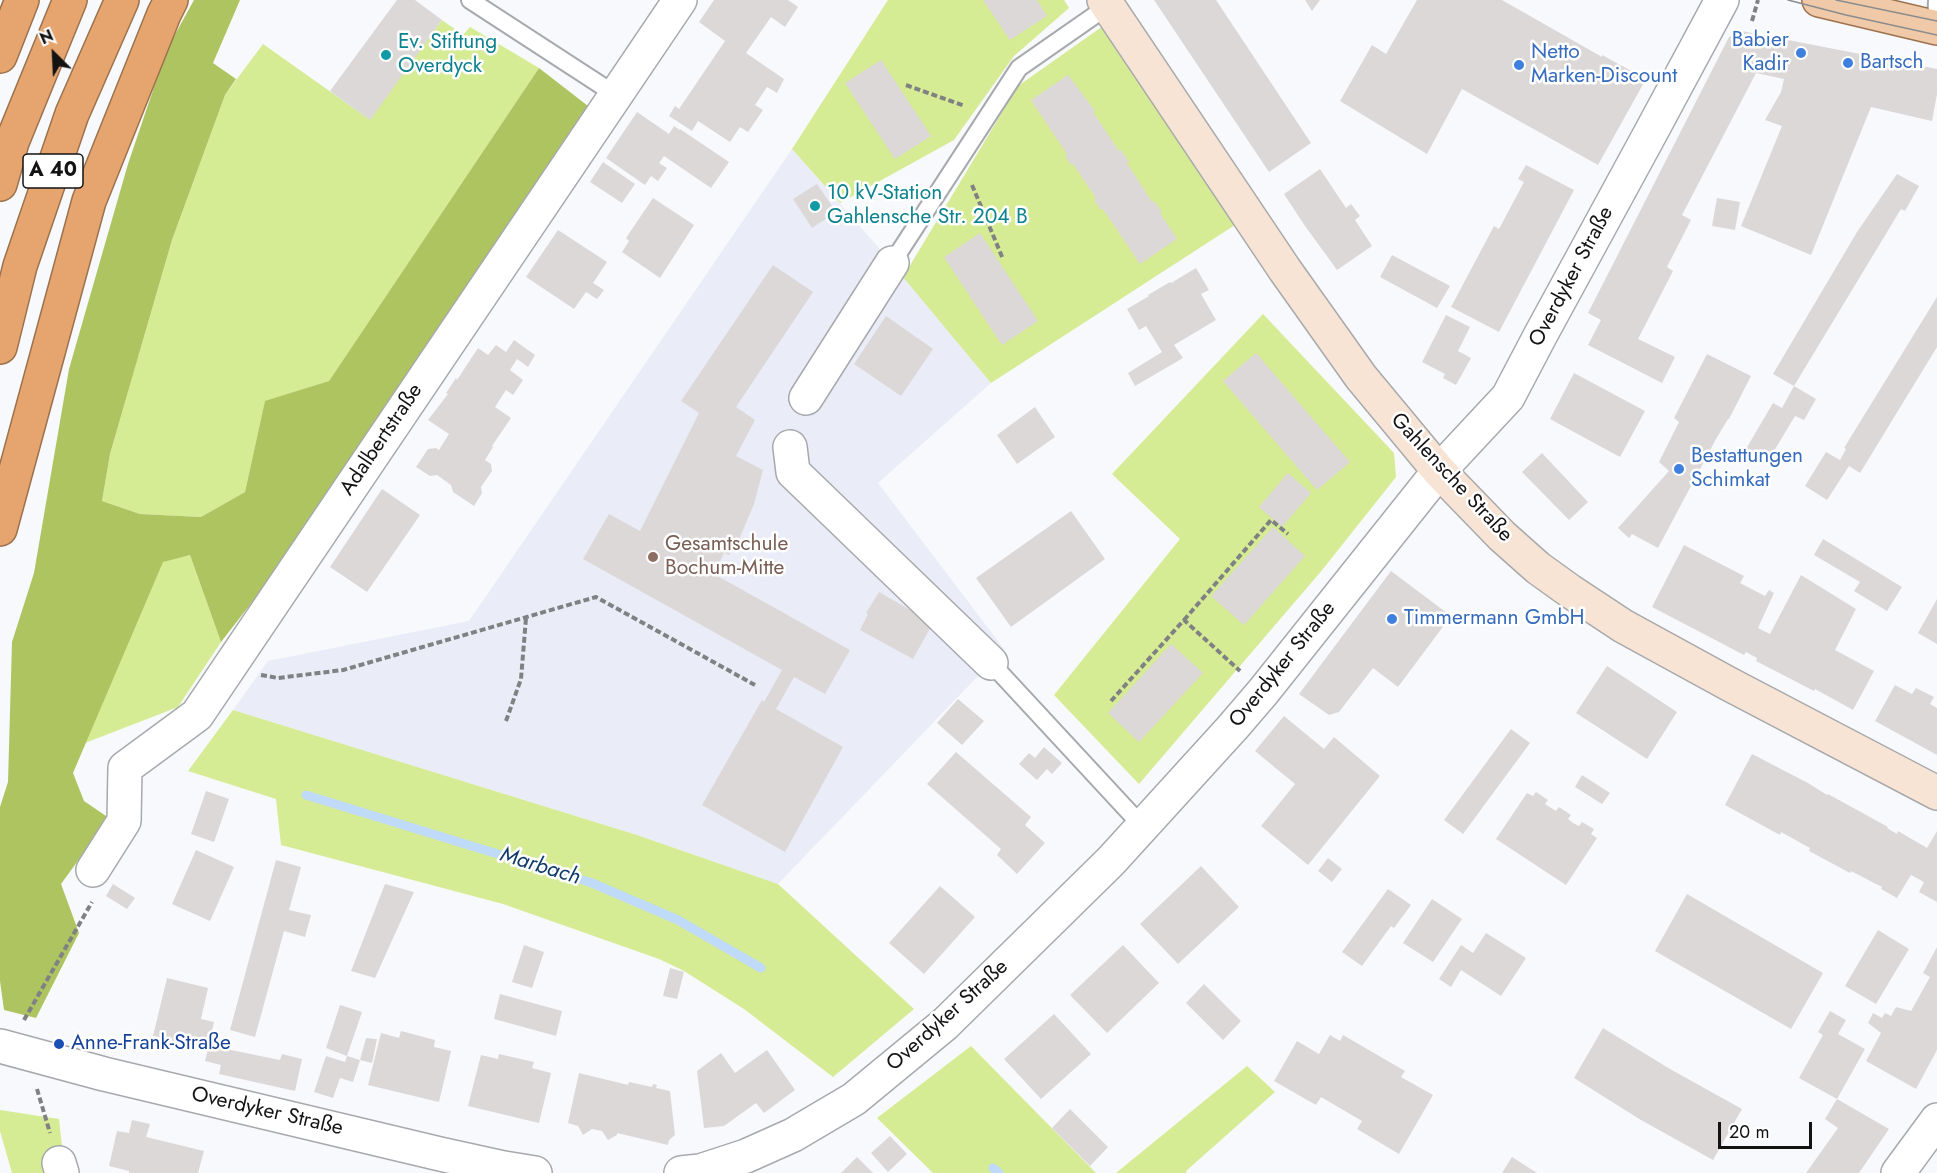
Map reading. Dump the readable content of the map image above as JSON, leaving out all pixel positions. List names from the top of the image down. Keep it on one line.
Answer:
{"streets":{"highway":["A 40"],"street":["Overdyker Straße","Adalbertstraße","Gahlensche Straße"]},"crossings":[["Overdyker Straße","Gahlensche Straße"]],"water":["Marbach"],"places":["Babier Kadir","Ev. Stiftung Overdyck","Bartsch","Netto Marken-Discount","10 kV-Station Gahlensche Str. 204 B","Bestattungen Schimkat","Gesamtschule Bochum-Mitte","Timmermann GmbH","Anne-Frank-Straße"],"scale_bar":"20 m","north":"top left"}
